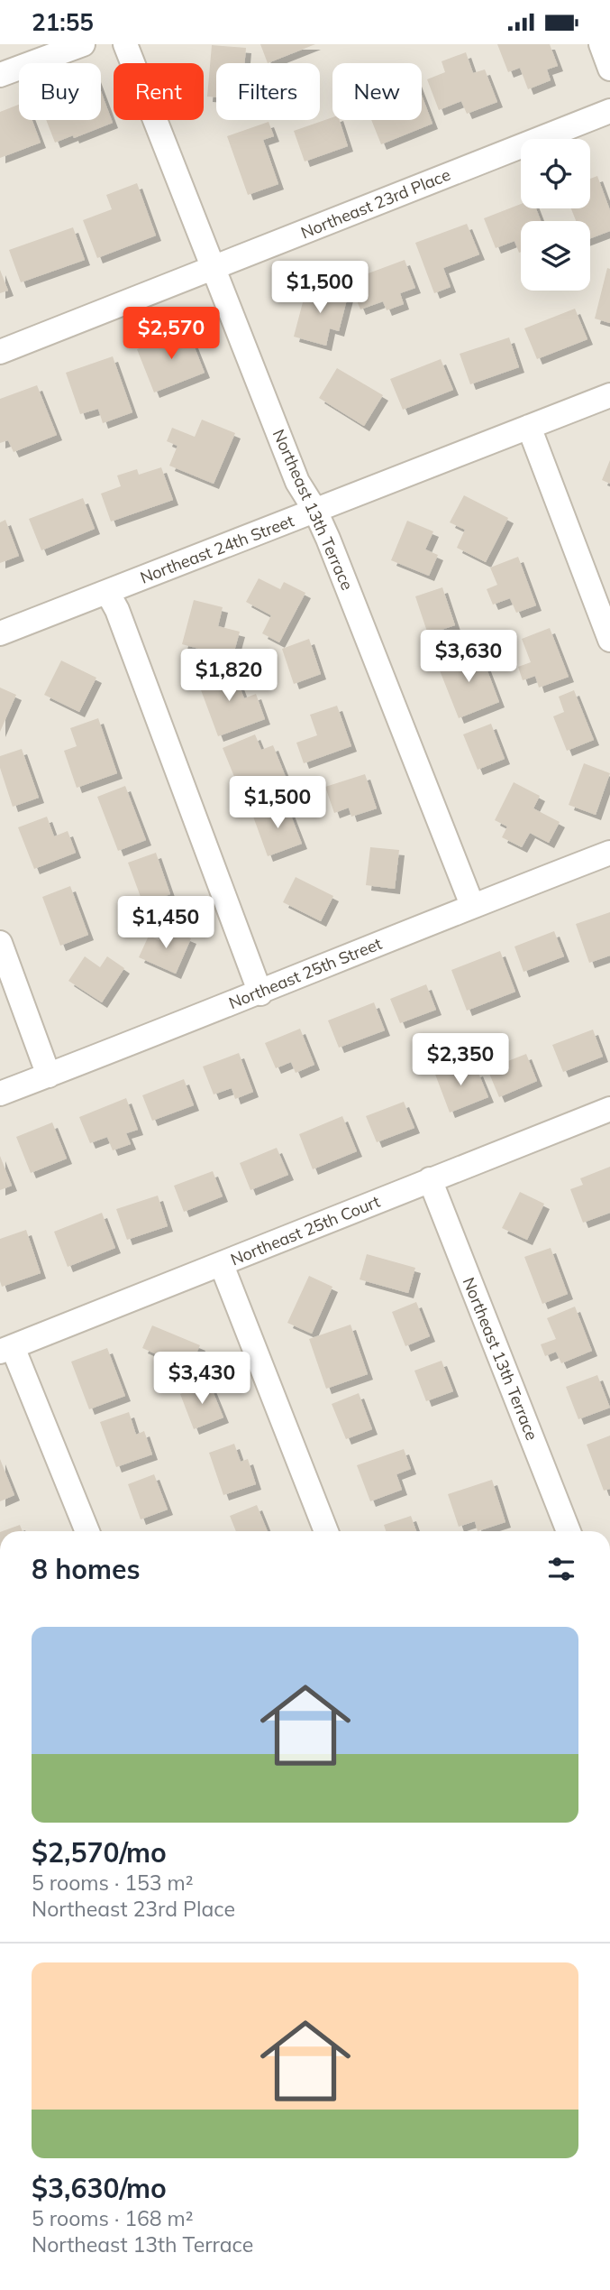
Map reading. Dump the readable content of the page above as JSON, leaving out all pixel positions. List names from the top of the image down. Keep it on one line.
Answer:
{"streets":{"street":["Northeast 23rd Place","Northeast 13th Terrace","Northeast 24th Street","Northeast 25th Street","Northeast 25th Court"]},"crossings":[["Northeast 23rd Place","Northeast 13th Terrace"],["Northeast 13th Terrace","Northeast 24th Street"],["Northeast 13th Terrace","Northeast 25th Street"],["Northeast 13th Terrace","Northeast 25th Court"]],"page":{"status":"21:55","chip":["Buy","Rent","Filters","New"],"price":["$1,500","$2,570","$3,630","$1,820","$1,500","$1,450","$2,350","$3,430"],"heading":"8 homes","list":[{"name":"$2,570/mo","note":"5 rooms · 153 m² · Northeast 23rd Place"},{"name":"$3,630/mo","note":"5 rooms · 168 m² · Northeast 13th Terrace"}]}}
